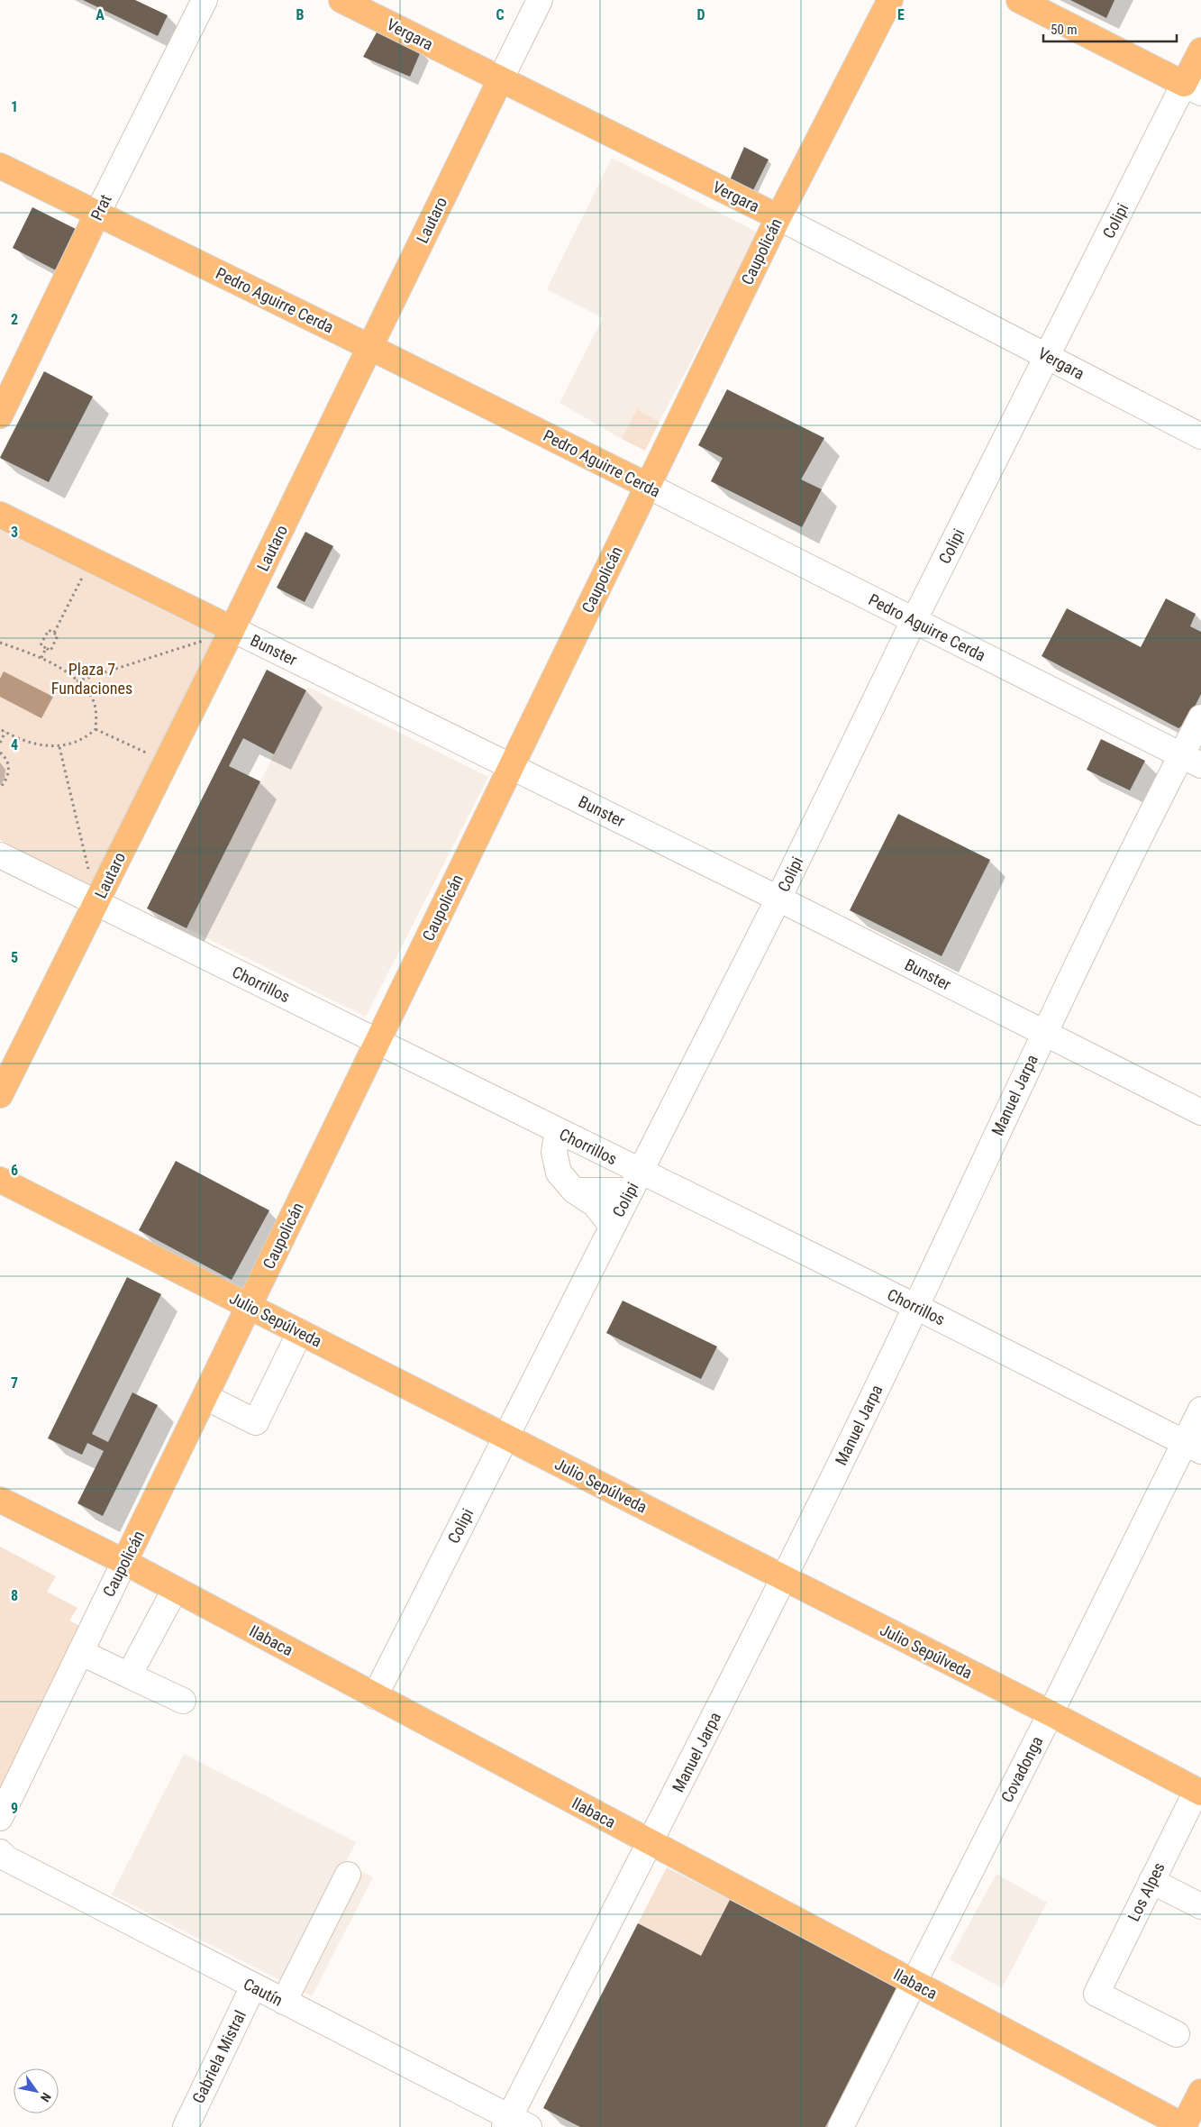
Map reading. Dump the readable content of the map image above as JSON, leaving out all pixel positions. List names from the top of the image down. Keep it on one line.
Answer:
{"streets":{"main road":["Vergara","Prat","Lautaro","Colipi","Caupolicán","Pedro Aguirre Cerda","Bunster","Julio Sepúlveda","Ilabaca"],"street":["Chorrillos","Manuel Jarpa","Covadonga","Los Alpes","Cautín","Gabriela Mistral"]},"crossings":[["Vergara","Lautaro"],["Vergara","Colipi"],["Vergara","Caupolicán"],["Prat","Pedro Aguirre Cerda"],["Lautaro","Pedro Aguirre Cerda"],["Lautaro","Bunster"],["Lautaro","Chorrillos"],["Colipi","Pedro Aguirre Cerda"],["Colipi","Bunster"],["Colipi","Chorrillos"],["Colipi","Julio Sepúlveda"],["Colipi","Ilabaca"],["Caupolicán","Pedro Aguirre Cerda"],["Caupolicán","Bunster"],["Caupolicán","Chorrillos"],["Caupolicán","Julio Sepúlveda"],["Caupolicán","Ilabaca"],["Pedro Aguirre Cerda","Manuel Jarpa"],["Bunster","Manuel Jarpa"],["Chorrillos","Manuel Jarpa"],["Chorrillos","Covadonga"],["Manuel Jarpa","Julio Sepúlveda"],["Manuel Jarpa","Ilabaca"],["Manuel Jarpa","Cautín"],["Julio Sepúlveda","Covadonga"],["Julio Sepúlveda","Los Alpes"],["Ilabaca","Covadonga"],["Cautín","Gabriela Mistral"]],"parks":["Plaza 7 Fundaciones"],"scale_bar":"50 m","north":"bottom right","grid":{"columns":["A","B","C","D","E"],"rows":["1","2","3","4","5","6","7","8","9"]}}
